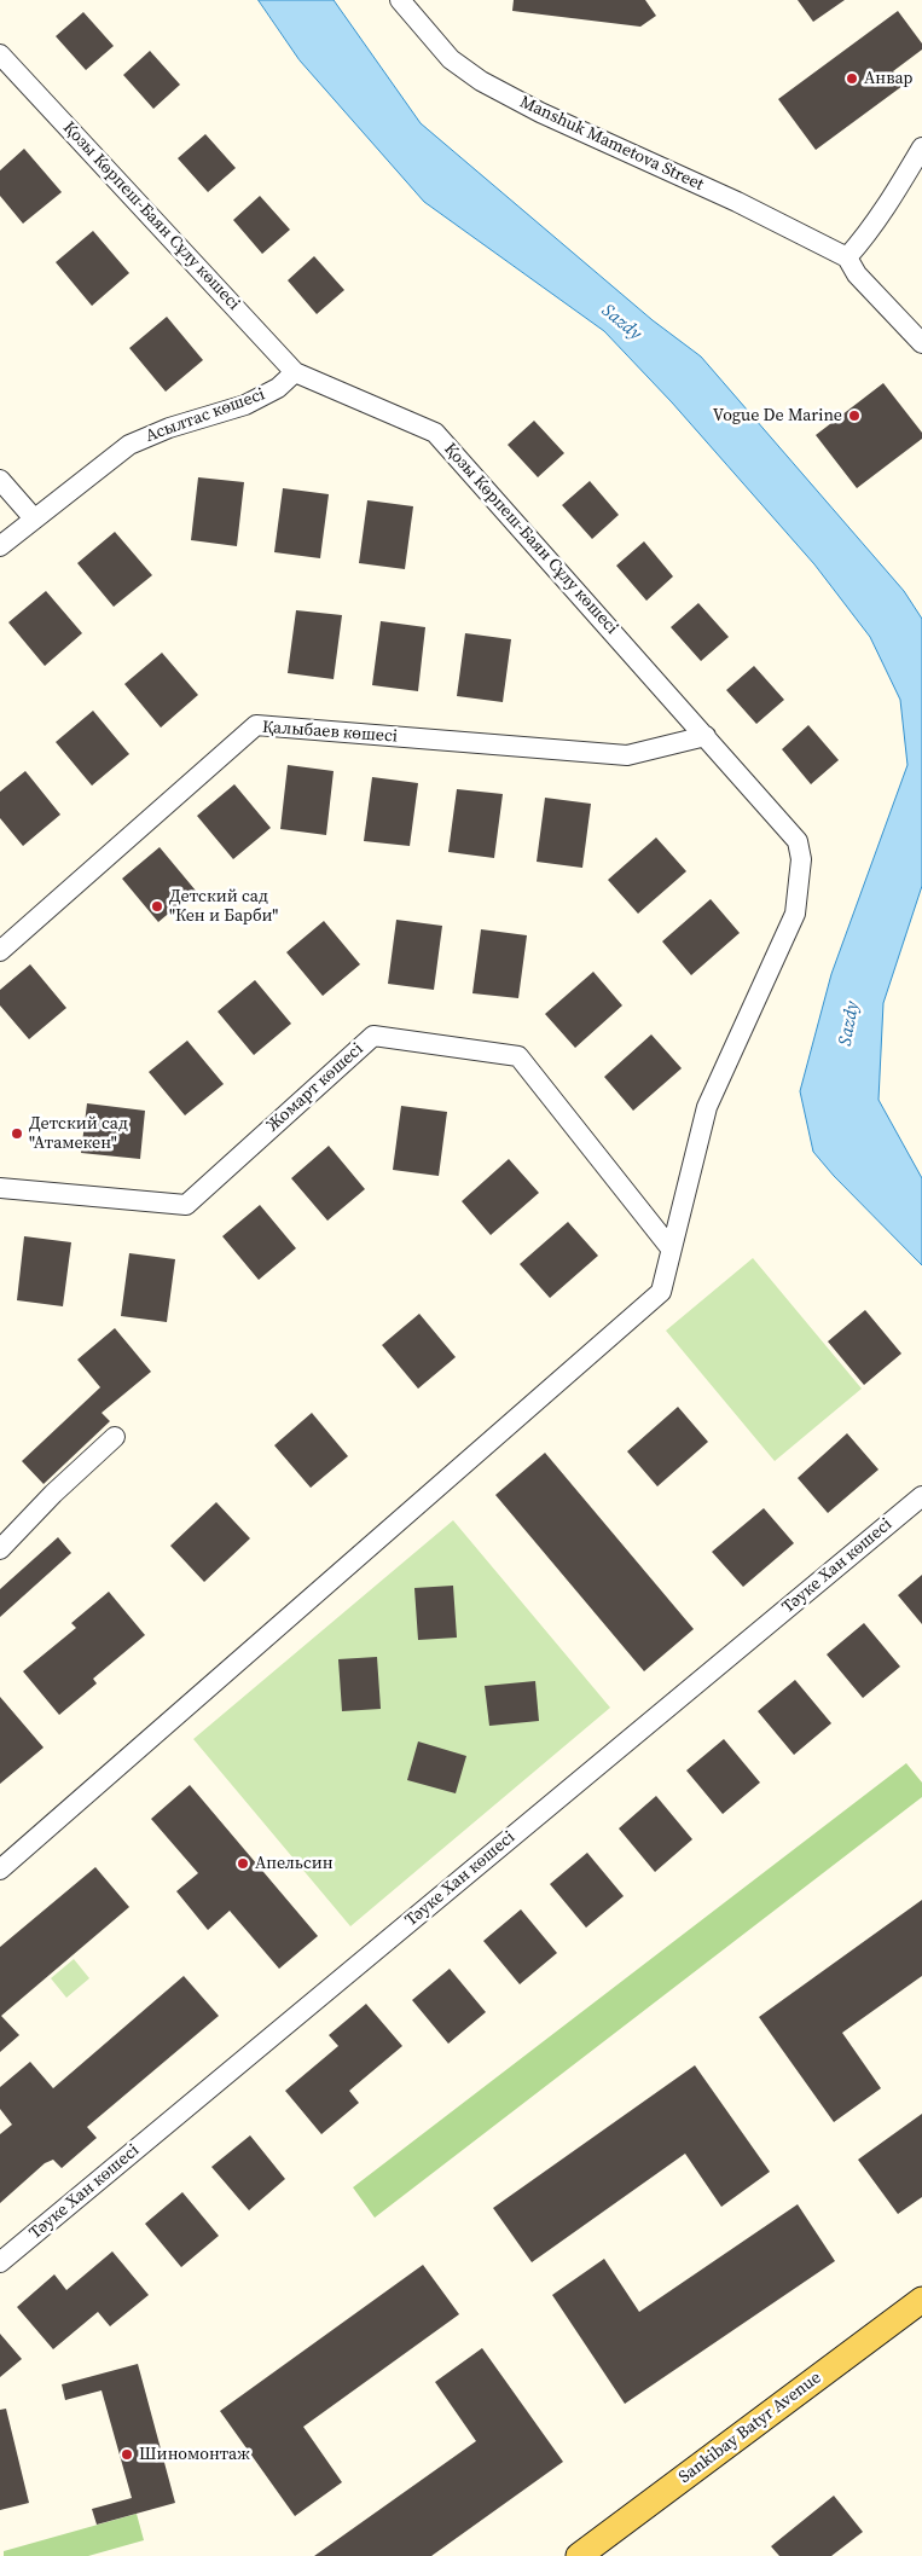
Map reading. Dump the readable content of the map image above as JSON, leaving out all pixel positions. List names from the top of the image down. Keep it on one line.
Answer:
{"streets":{"main road":["Sankibay Batyr Avenue"],"street":["Manshuk Mametova Street","Қозы Көрпеш-Баян Сұлу көшесі","Асылтас көшесі","Қалыбаев көшесі","Жомарт көшесі","Тәуке Хан көшесі"]},"crossings":[["Қозы Көрпеш-Баян Сұлу көшесі","Асылтас көшесі"],["Қозы Көрпеш-Баян Сұлу көшесі","Қалыбаев көшесі"],["Қозы Көрпеш-Баян Сұлу көшесі","Жомарт көшесі"]],"water":["Sazdy"],"places":["Анвар","Vogue De Marine","Детский сад \"Кен и Барби\"","Детский сад \"Атамекен\"","Апельсин","Шиномонтаж"]}
